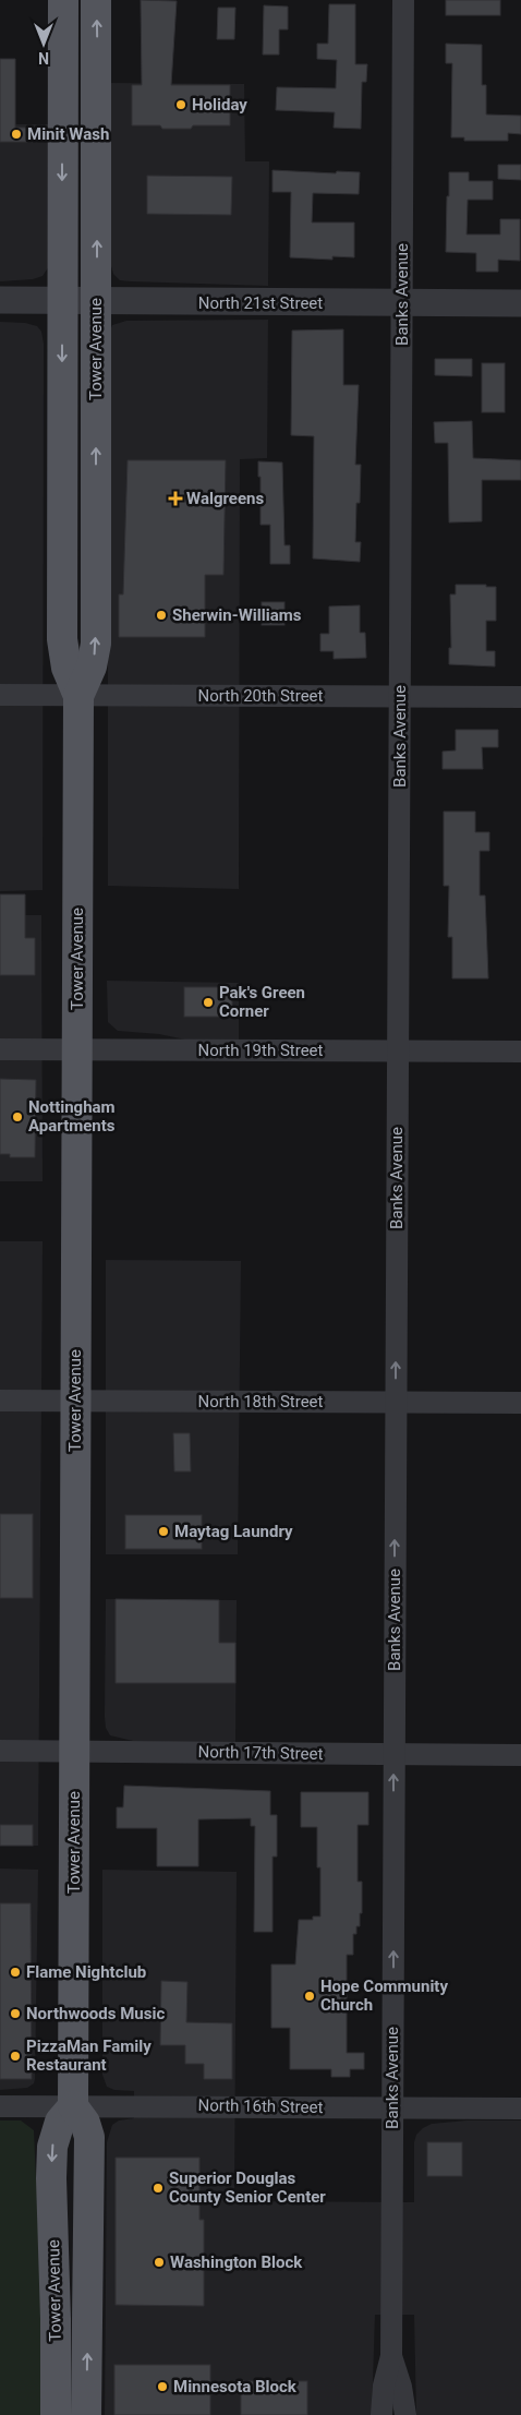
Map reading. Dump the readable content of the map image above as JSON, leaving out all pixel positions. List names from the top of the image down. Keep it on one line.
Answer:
{"streets":{"main road":["Tower Avenue"],"street":["Banks Avenue","North 21st Street","North 20th Street","North 19th Street","North 18th Street","North 17th Street","North 16th Street"]},"crossings":[["Banks Avenue","North 21st Street"],["Banks Avenue","North 20th Street"],["Banks Avenue","North 19th Street"],["Banks Avenue","North 18th Street"],["Banks Avenue","North 17th Street"],["Banks Avenue","North 16th Street"],["North 21st Street","Tower Avenue"],["Tower Avenue","North 20th Street"],["Tower Avenue","North 19th Street"],["Tower Avenue","North 18th Street"],["Tower Avenue","North 17th Street"],["Tower Avenue","North 16th Street"]],"one_way":["Banks Avenue"],"places":{"other":["Holiday","Minit Wash","Sherwin-Williams","Pak's Green Corner","Nottingham Apartments","Maytag Laundry","Flame Nightclub","Hope Community Church","Northwoods Music","PizzaMan Family Restaurant","Superior Douglas County Senior Center","Washington Block","Minnesota Block"],"health":["Walgreens"]},"north":"bottom"}
